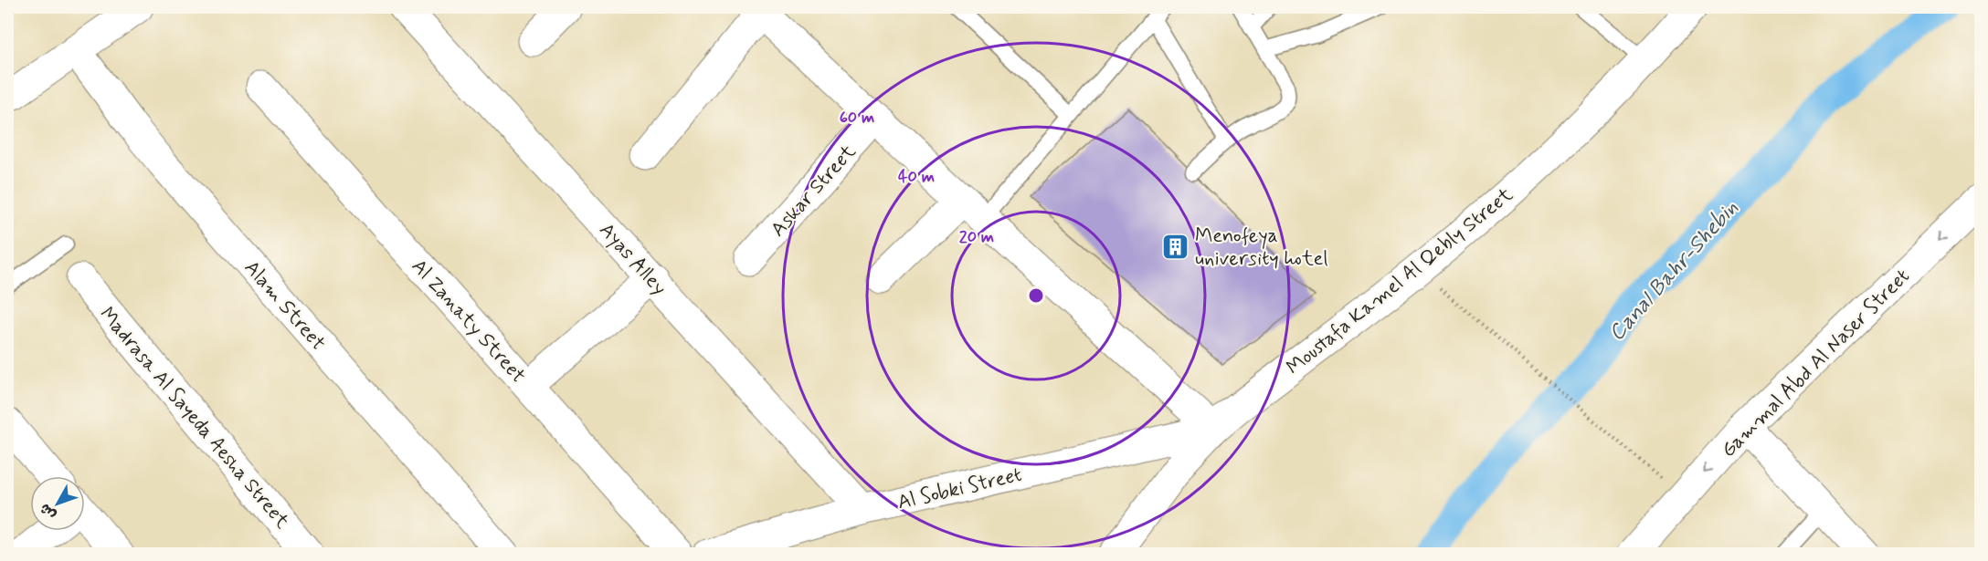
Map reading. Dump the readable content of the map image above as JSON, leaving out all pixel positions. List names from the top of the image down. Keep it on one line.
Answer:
{"streets":{"street":["Askar Street","Ayas Alley","Moustafa Kamel Al Qebly Street","Alam Street","Al Zanaty Street","Gammal Abd Al Naser Street","Madrasa Al Sayeda Aesha Street","Al Sobki Street"]},"crossings":[["Ayas Alley","Al Sobki Street"],["Moustafa Kamel Al Qebly Street","Al Sobki Street"]],"one_way":["Gammal Abd Al Naser Street"],"water":["Canal Bahr-Shebin"],"places":{"building":["Menofeya university hotel"]},"north":"bottom left","rings":["60 m","40 m","20 m"]}
